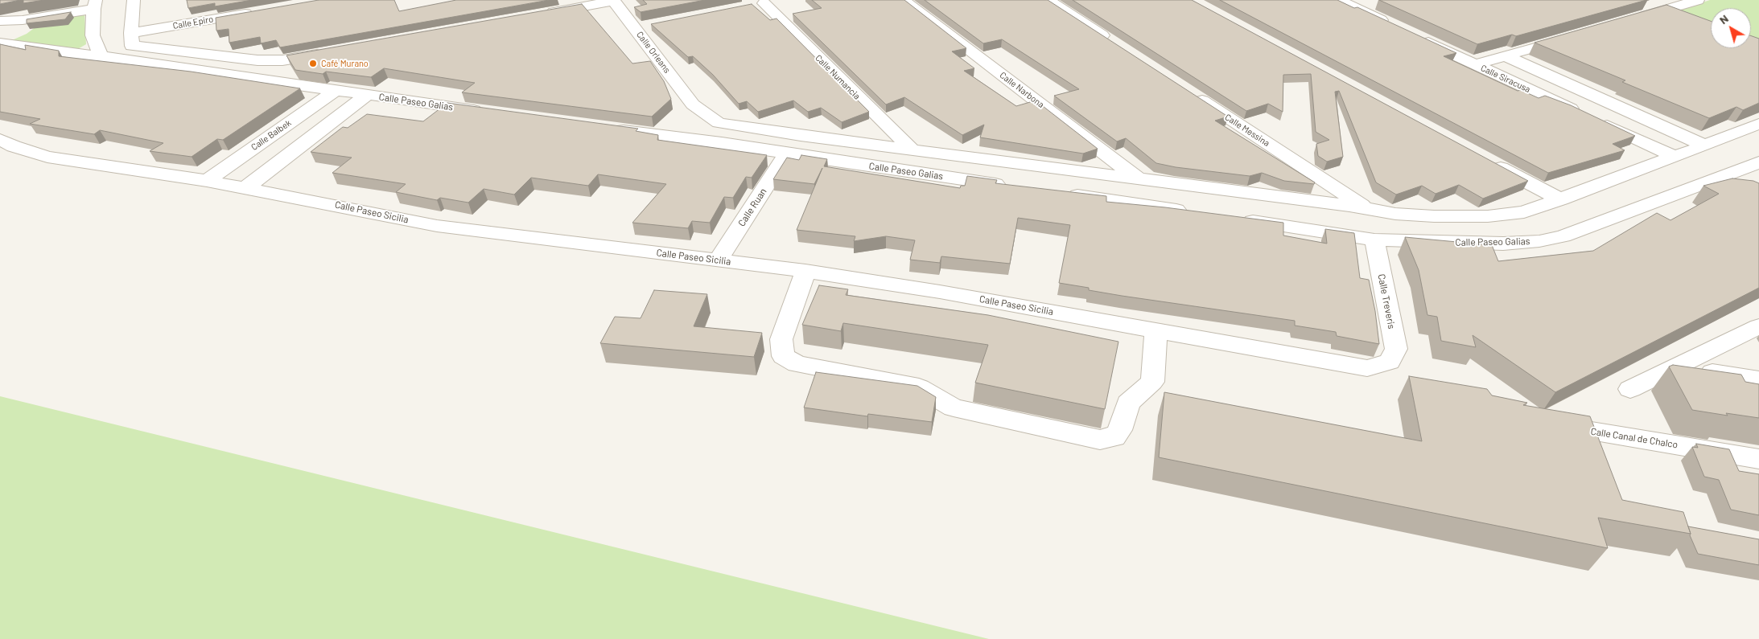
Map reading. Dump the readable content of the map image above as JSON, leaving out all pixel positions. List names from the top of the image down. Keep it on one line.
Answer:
{"streets":{"street":["Calle Epiro","Calle Orleans","Calle Numancia","Calle Siracusa","Calle Narbona","Calle Paseo Galias","Calle Messina","Calle Balbek","Calle Ruan","Calle Paseo Sicilia","Calle Treveris","Calle Canal de Chalco"]},"crossings":[["Calle Paseo Galias","Calle Balbek"],["Calle Paseo Galias","Calle Ruan"],["Calle Paseo Galias","Calle Treveris"],["Calle Balbek","Calle Paseo Sicilia"],["Calle Ruan","Calle Paseo Sicilia"],["Calle Paseo Sicilia","Calle Treveris"]],"places":["Café Murano"],"north":"top left"}
